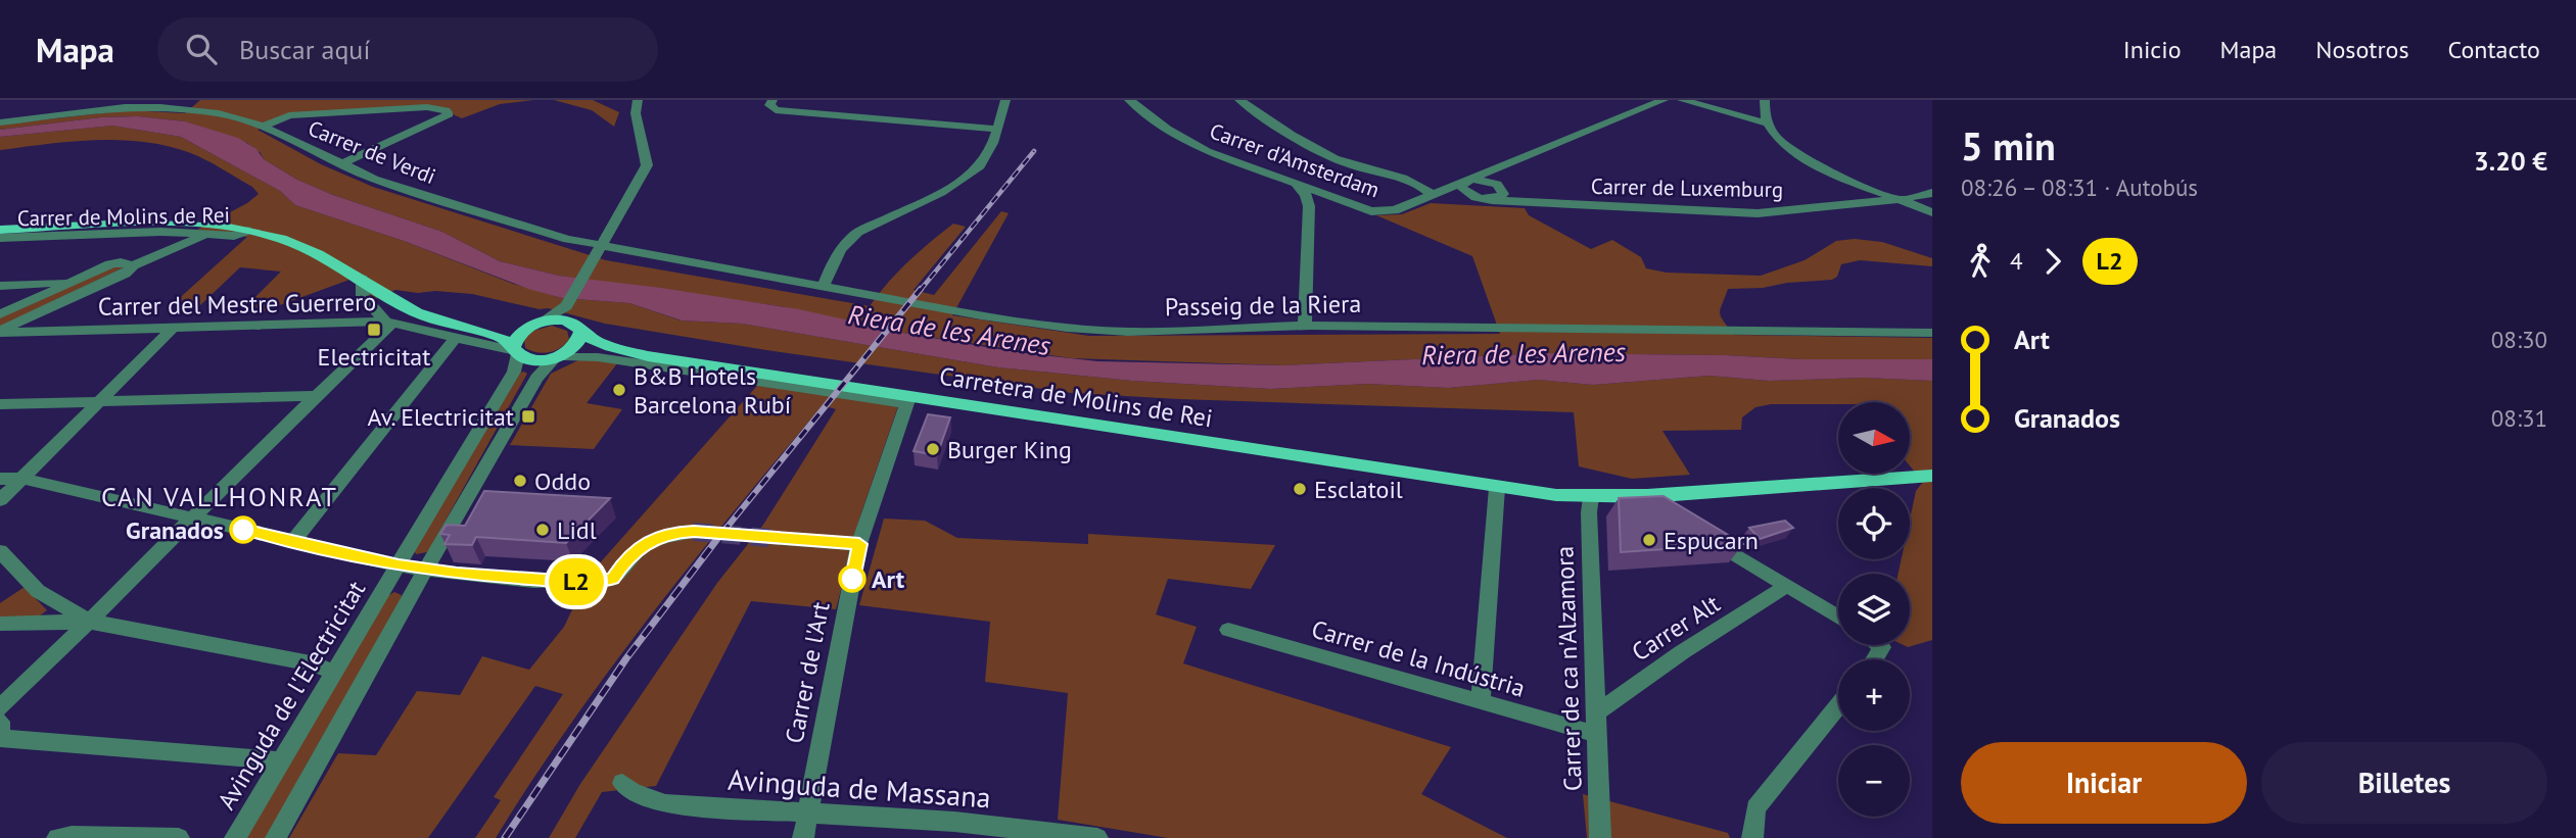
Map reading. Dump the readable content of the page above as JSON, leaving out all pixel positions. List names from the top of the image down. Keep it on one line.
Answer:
{"streets":{"main road":["Carretera de Molins de Rei"],"street":["Carrer de Verdi","Carrer d'Amsterdam","Carrer de Luxemburg","Carrer de Molins de Rei","Carrer del Mestre Guerrero","Passeig de la Riera","Carrer Alt","Carrer de la Indústria","Carrer de ca n'Alzamora","Carrer de l'Art","Avinguda de l'Electricitat","Avinguda de Massana"]},"crossings":[["Carrer de Verdi","Passeig de la Riera"],["Carrer d'Amsterdam","Carrer de Luxemburg"],["Carrer de Molins de Rei","Carretera de Molins de Rei"],["Carrer del Mestre Guerrero","Carretera de Molins de Rei"],["Carrer del Mestre Guerrero","Avinguda de l'Electricitat"],["Carretera de Molins de Rei","Carrer de ca n'Alzamora"],["Carretera de Molins de Rei","Carrer de l'Art"],["Carretera de Molins de Rei","Avinguda de l'Electricitat"],["Carrer Alt","Carrer de ca n'Alzamora"],["Carrer de la Indústria","Carrer de ca n'Alzamora"],["Carrer de l'Art","Avinguda de Massana"]],"districts":["CAN VALLHONRAT"],"water":["Riera de les Arenes"],"places":{"transit":["Electricitat","Av. Electricitat"],"other":["B&B Hotels Barcelona Rubí","Burger King","Oddo","Esclatoil","Granados","Lidl","Espucarn","Art"]},"lines":["bus line L2"],"north":"right","page":{"header":"Mapa","search":"Buscar aquí","nav":["Inicio","Mapa","Nosotros","Contacto"],"on_map":"L2","heading":["5 min","08:26 – 08:31 · Autobús","3.20 €"],"legs":["4","L2"],"list":[{"name":"Art","value":"08:30"},{"name":"Granados","value":"08:31"}],"map_buttons":["+","−"],"buttons":["Iniciar","Billetes"]}}
